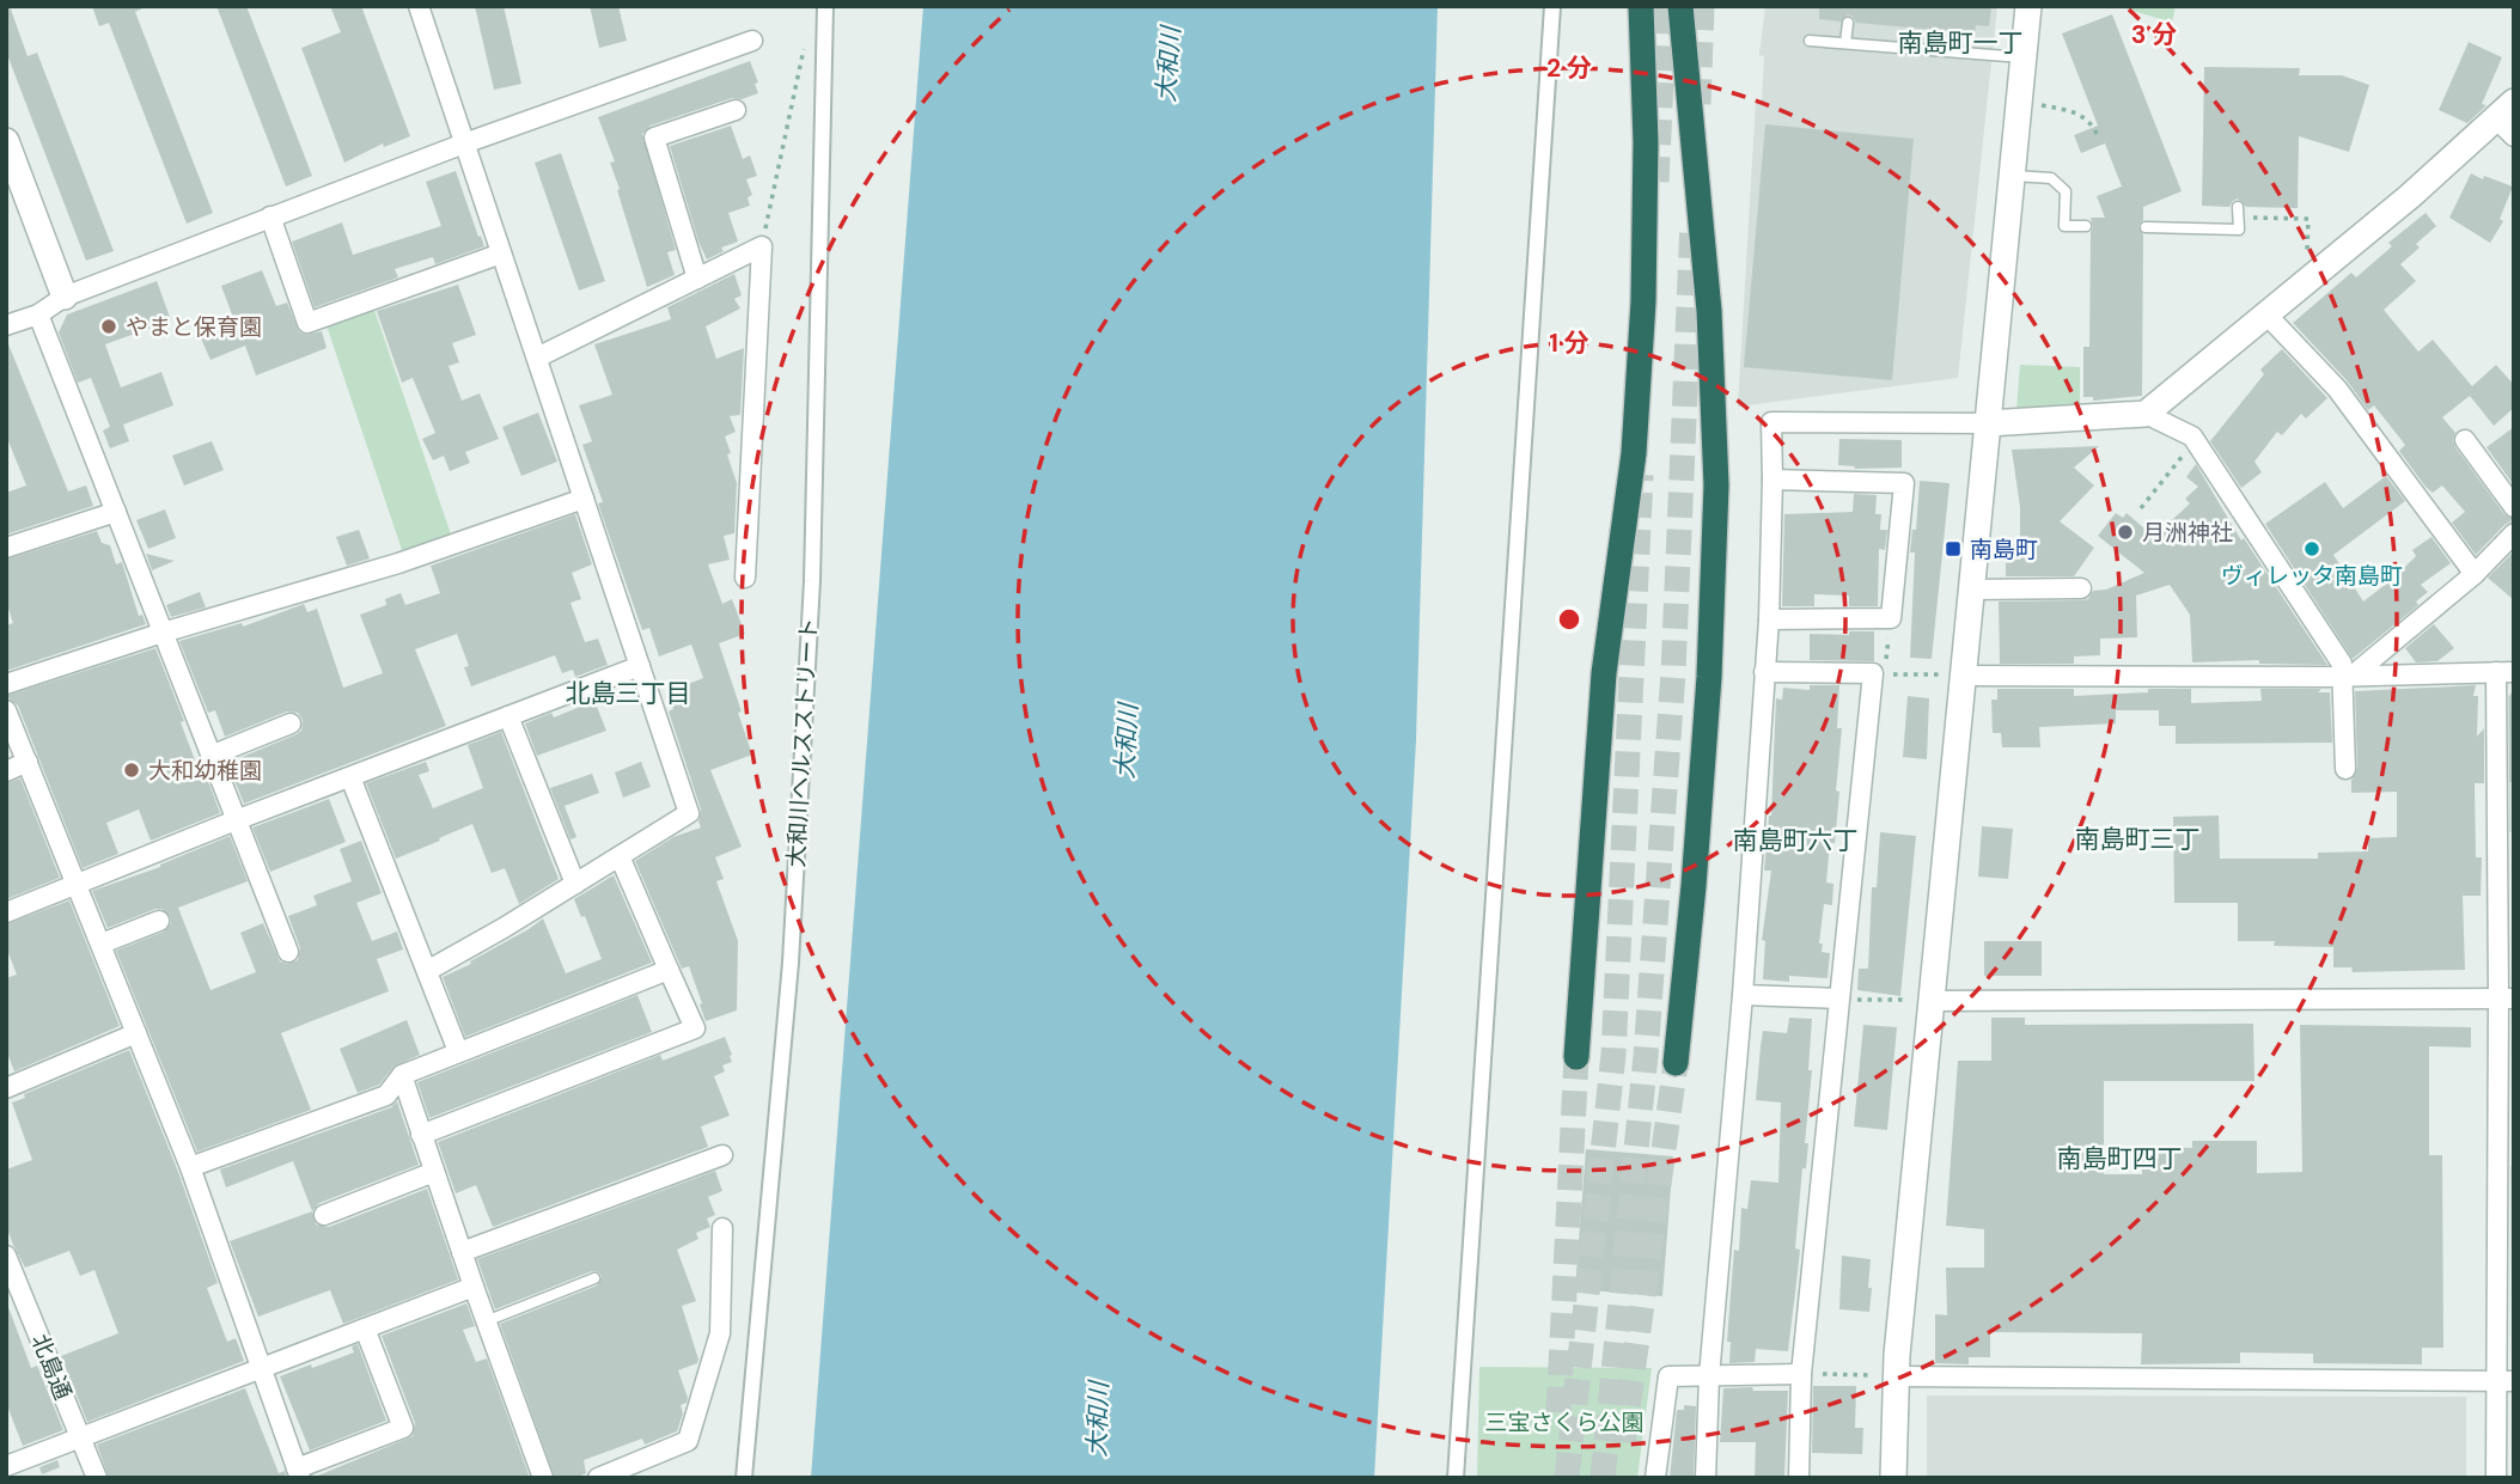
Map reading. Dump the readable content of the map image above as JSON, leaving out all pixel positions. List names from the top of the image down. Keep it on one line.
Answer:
{"streets":{"street":["大和川ヘルスストリート","北島通"]},"districts":["南島町一丁","北島三丁目","南島町三丁","南島町六丁","南島町四丁"],"water":["大和川"],"parks":["三宝さくら公園"],"places":{"other":["やまと保育園","月洲神社","ヴィレッタ南島町","大和幼稚園"],"transit":["南島町"]},"rings":["3 分","2 分","1 分"]}
